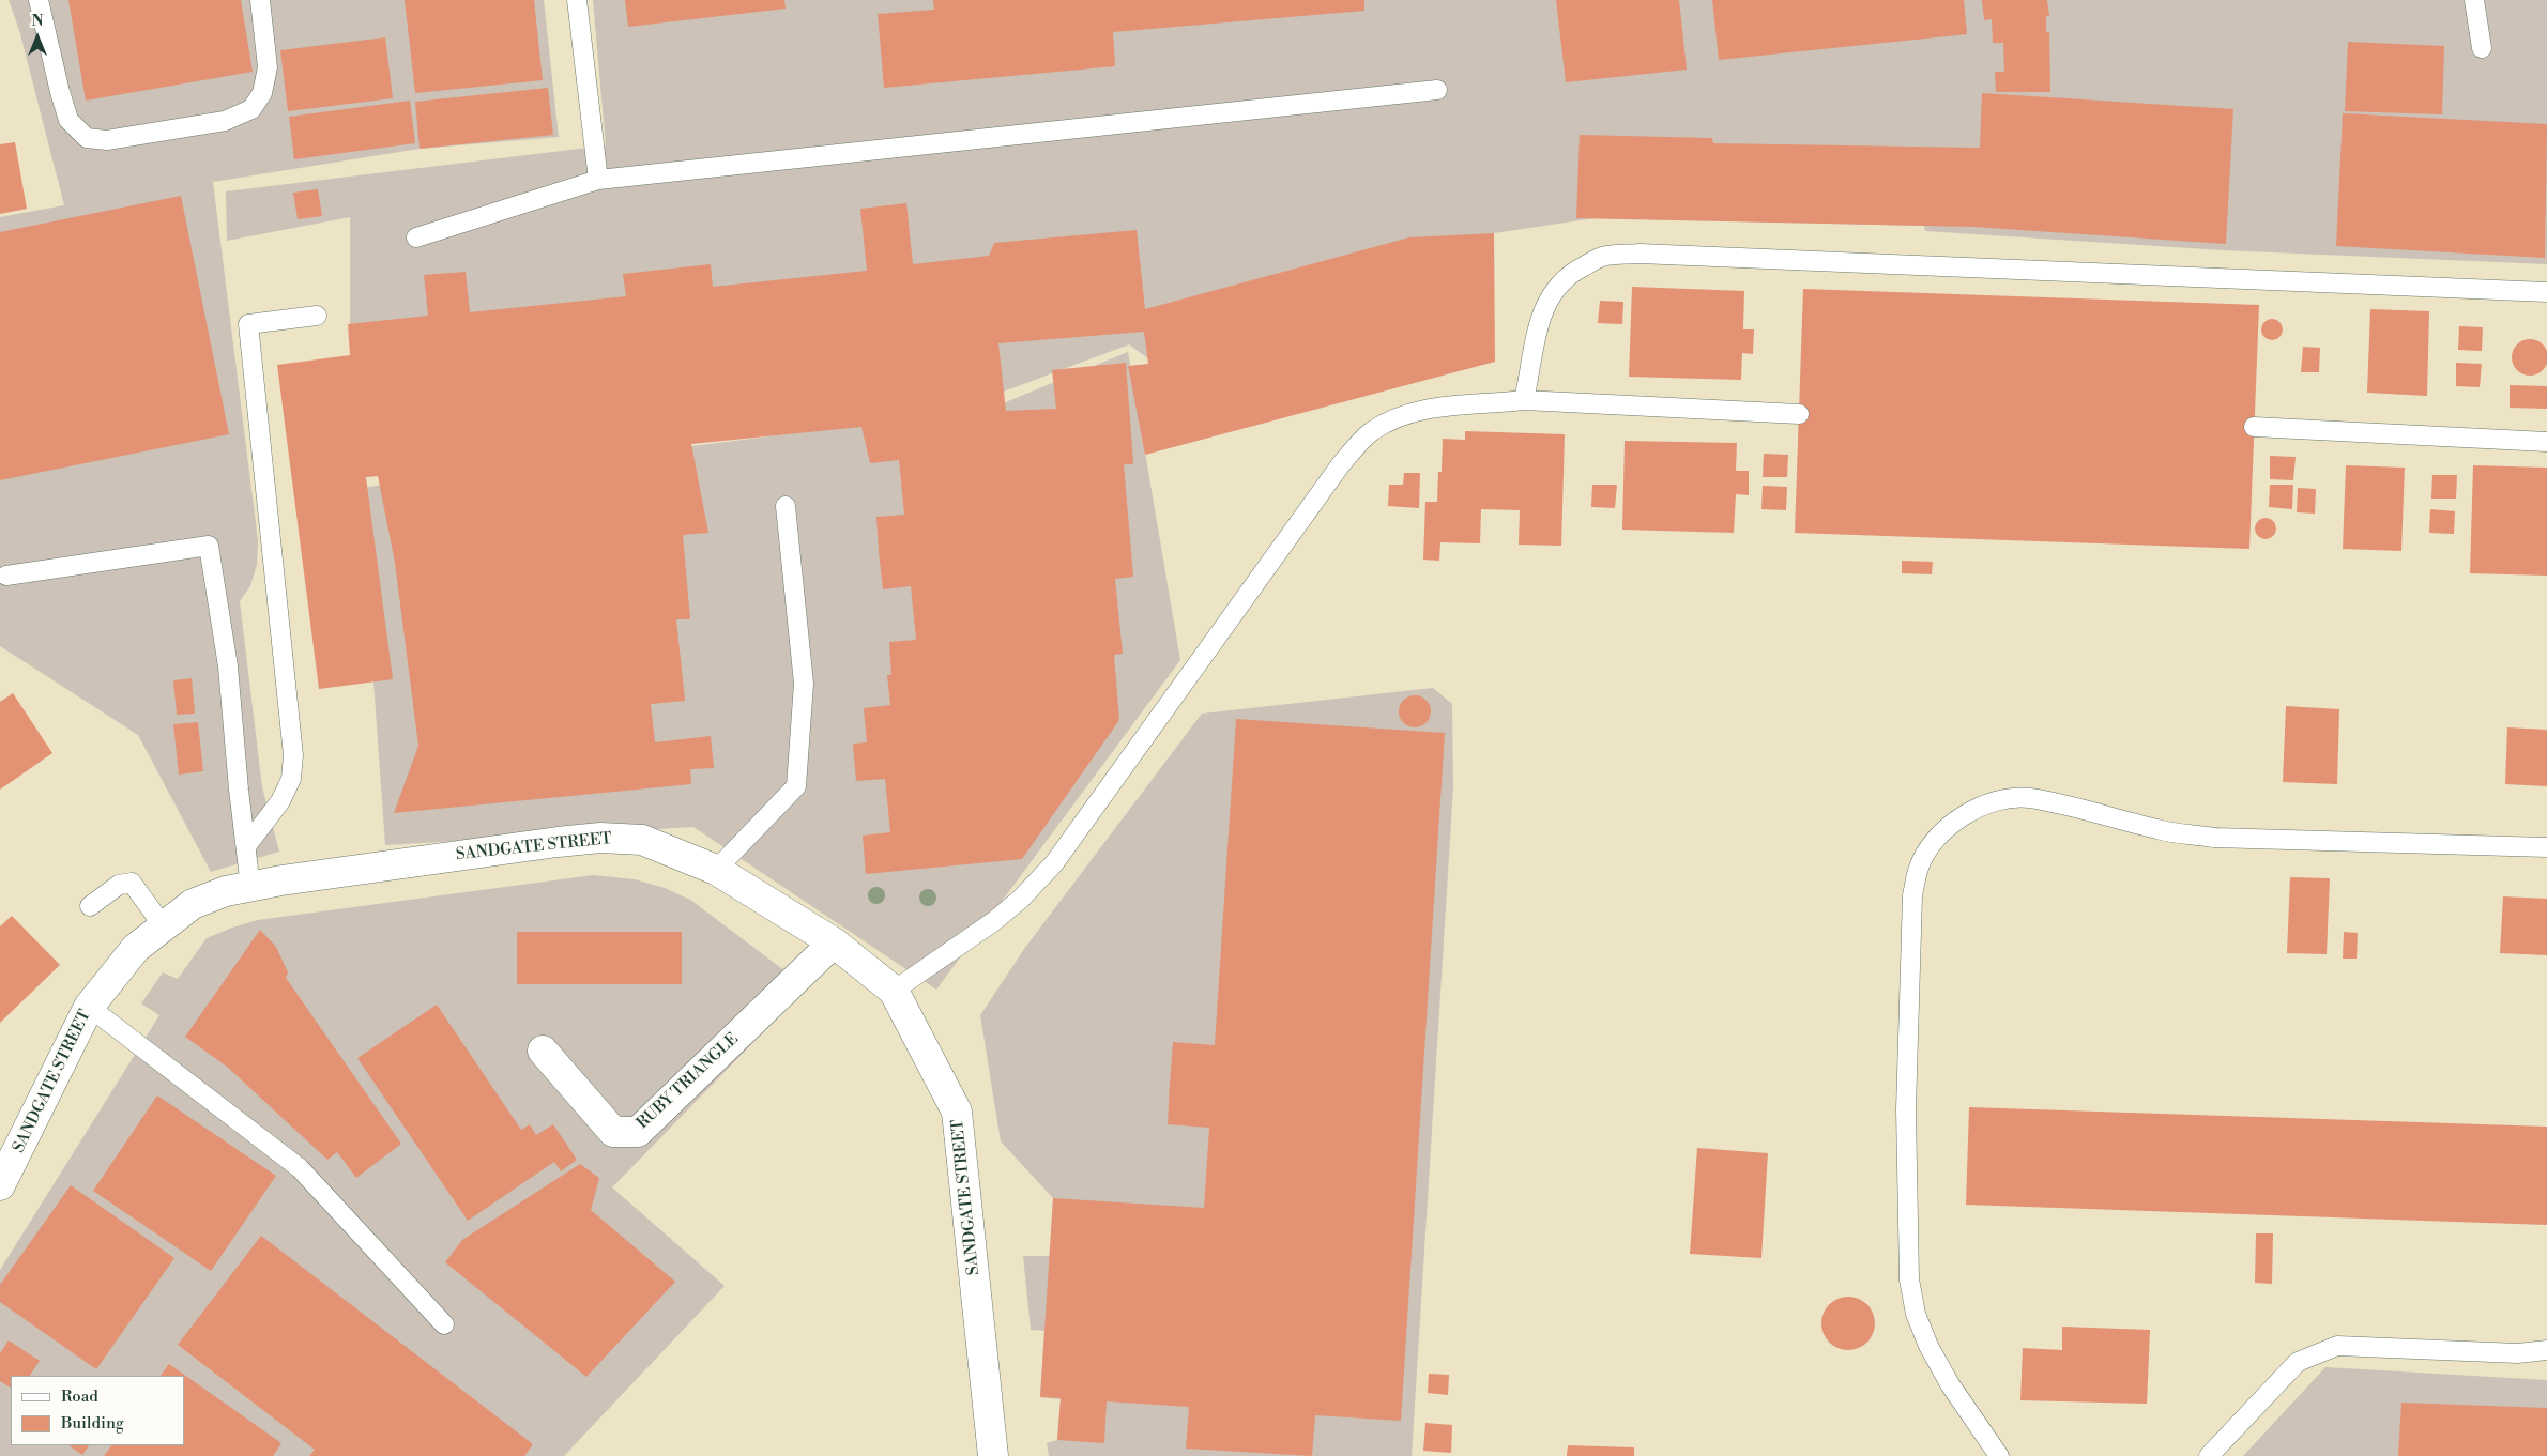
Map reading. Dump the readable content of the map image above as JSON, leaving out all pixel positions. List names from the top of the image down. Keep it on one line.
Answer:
{"streets":{"street":["SANDGATE STREET","RUBY TRIANGLE"]},"crossings":[["SANDGATE STREET","RUBY TRIANGLE"]],"legend":["Road","Building"],"north":"top"}
